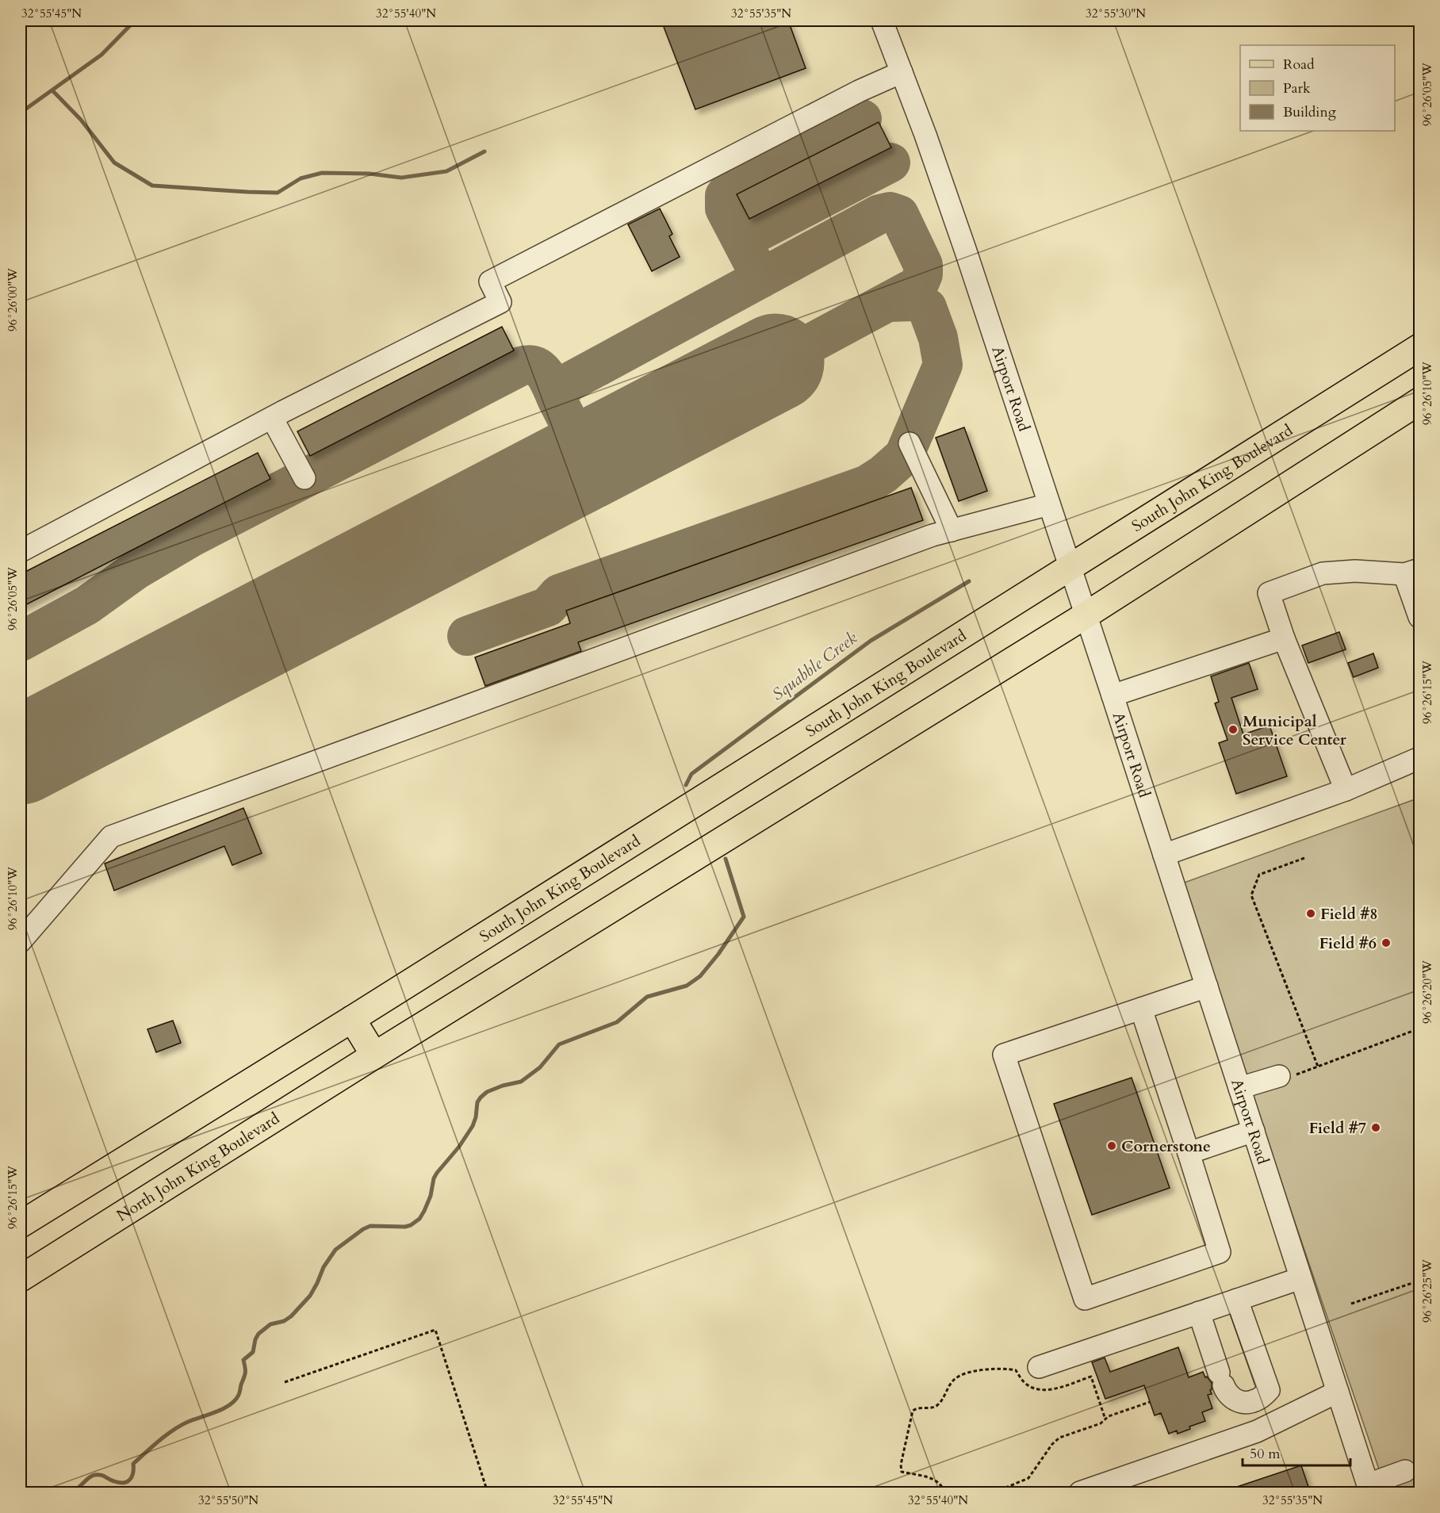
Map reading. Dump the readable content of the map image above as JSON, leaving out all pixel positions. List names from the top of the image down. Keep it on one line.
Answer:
{"streets":{"main road":["South John King Boulevard","North John King Boulevard"],"street":["Airport Road"]},"crossings":[["Airport Road","South John King Boulevard"]],"water":["Squabble Creek"],"places":["Municipal Service Center","Field #8","Field #6","Field #7","Cornerstone"],"legend":["Road","Park","Building"],"scale_bar":"50 m","coordinates":["32°55'45\"N","32°55'40\"N","32°55'35\"N","32°55'30\"N","96°26'05\"W","96°26'00\"W","96°26'10\"W","96°26'15\"W","96°26'20\"W","96°26'25\"W","32°55'50\"N"]}
